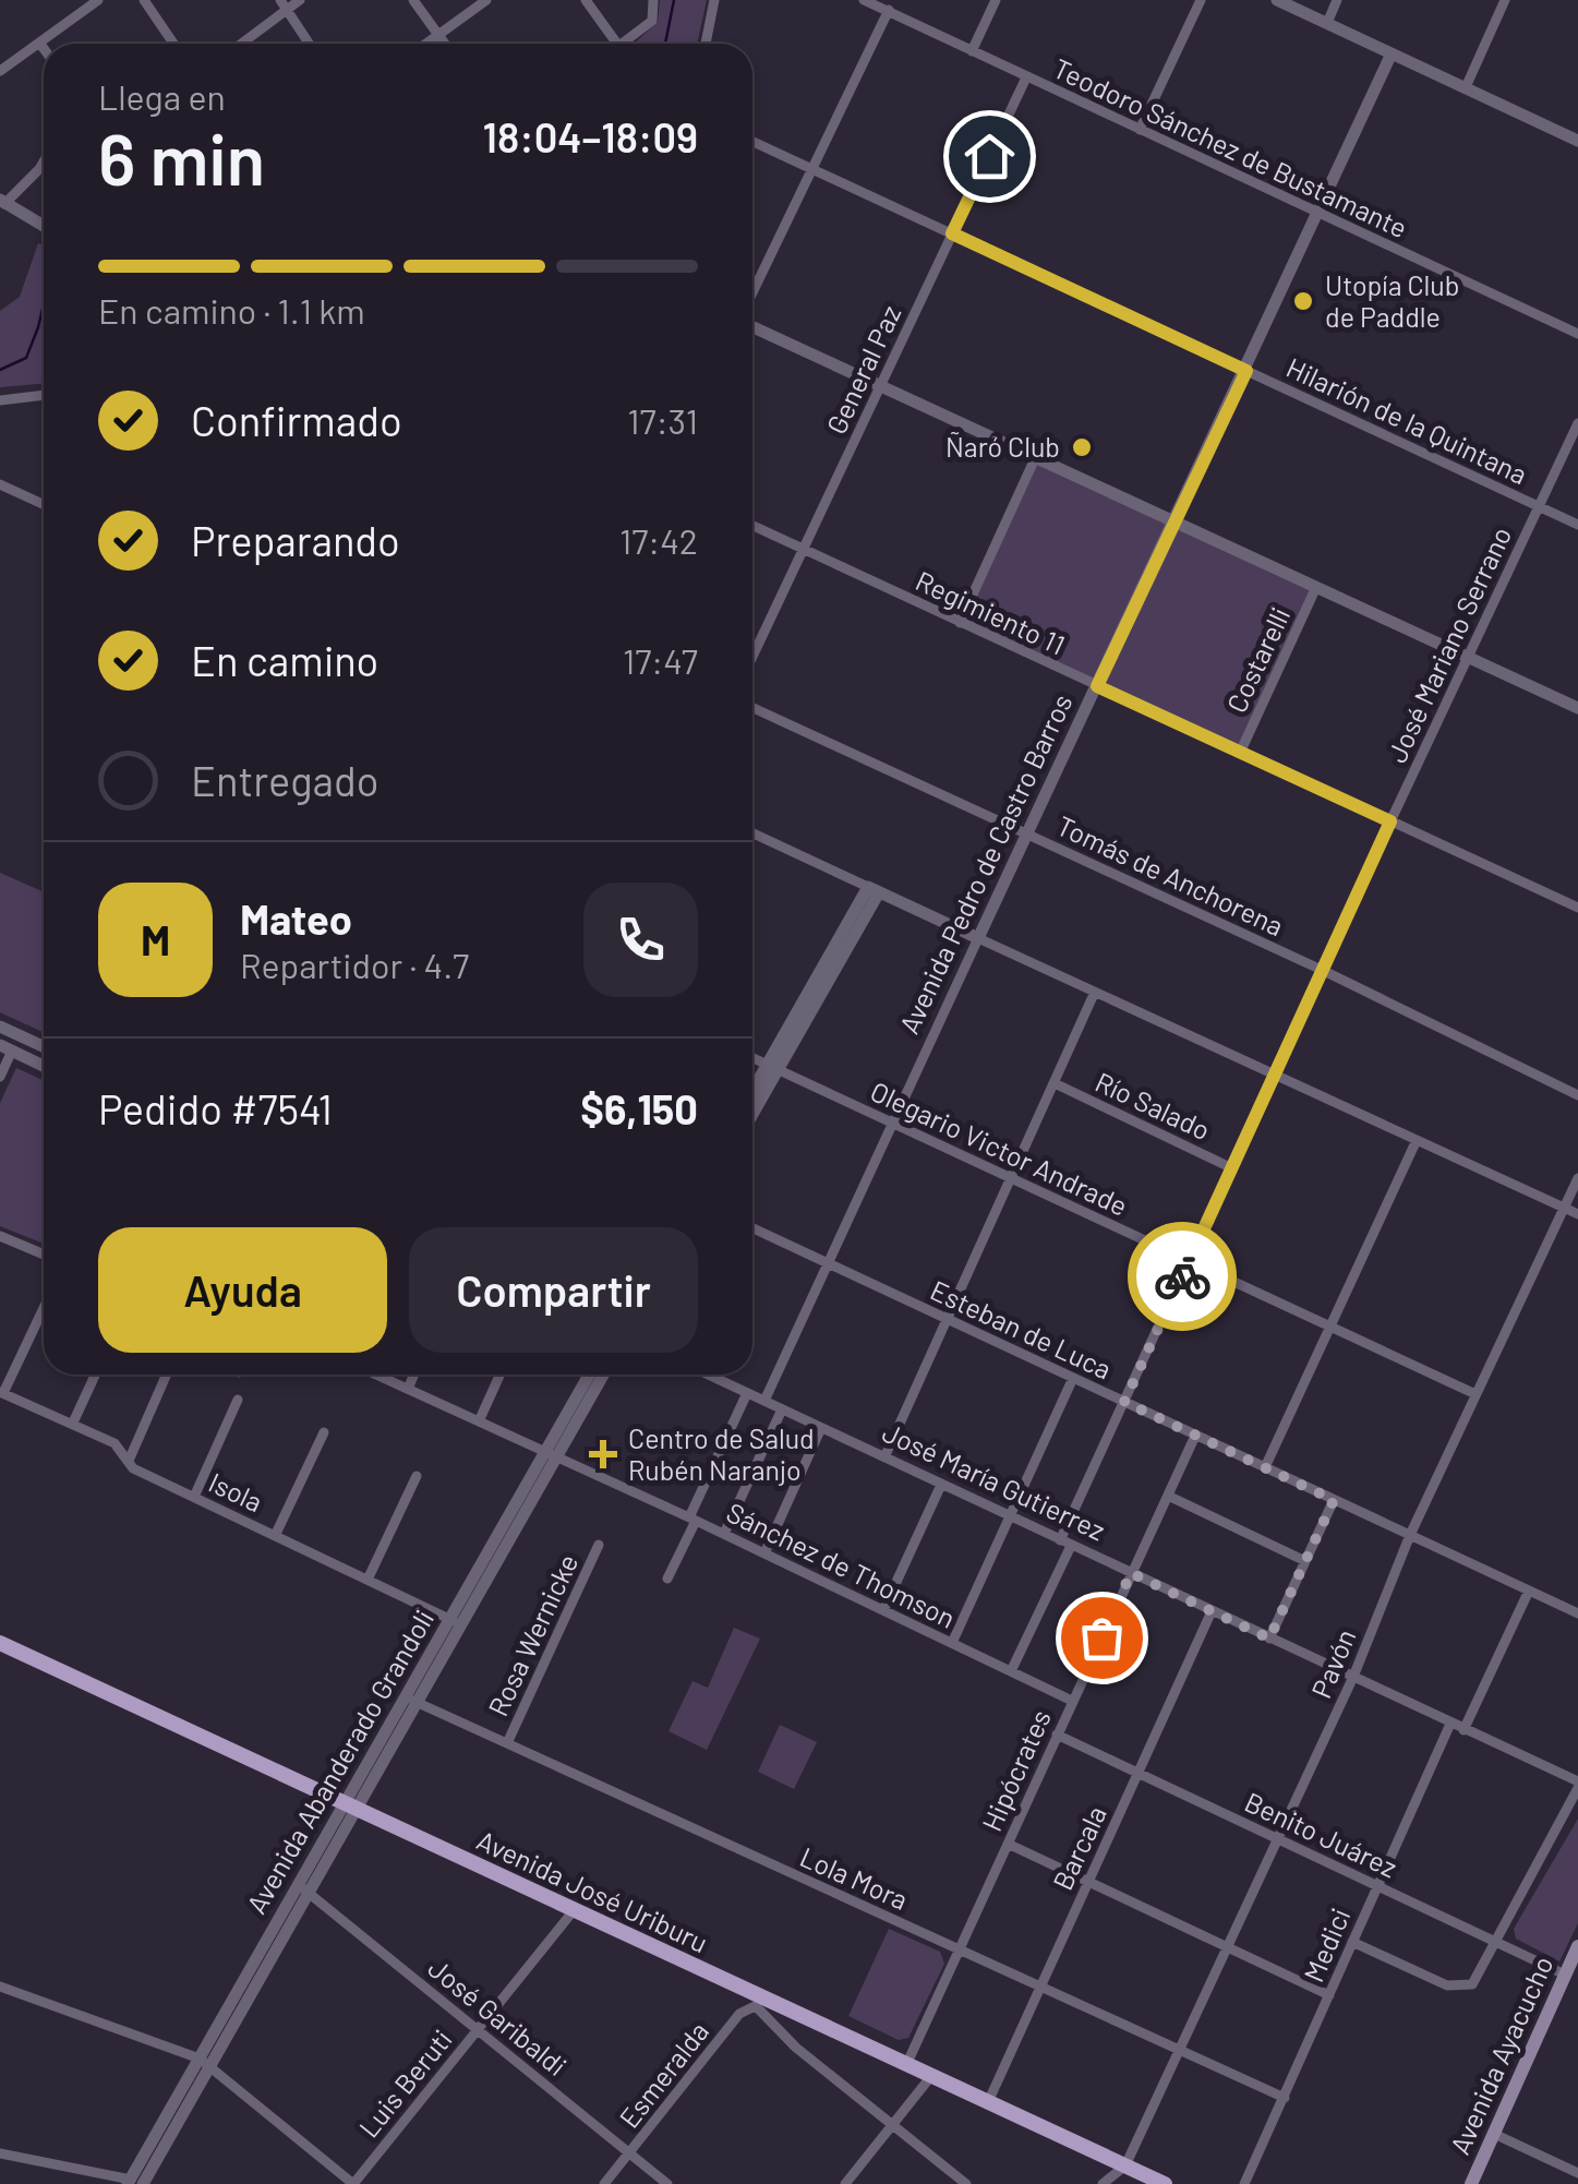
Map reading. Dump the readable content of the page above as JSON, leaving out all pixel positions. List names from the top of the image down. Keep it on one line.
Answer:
{"streets":{"main road":["Avenida José Uriburu","Avenida Ayacucho"],"street":["Teodoro Sánchez de Bustamante","General Paz","Hilarión de la Quintana","Regimiento 11","José Mariano Serrano","Costarelli","Avenida Pedro de Castro Barros","Tomás de Anchorena","Río Salado","Olegario Victor Andrade","Esteban de Luca","José María Gutierrez","Isola","Sánchez de Thomson","Rosa Wernicke","Pavón","Avenida Abanderado Grandoli","Hipócrates","Benito Juárez","Barcala","Lola Mora","Medici","José Garibaldi","Esmeralda","Luis Beruti"]},"crossings":[["Teodoro Sánchez de Bustamante","General Paz"],["Teodoro Sánchez de Bustamante","Avenida Pedro de Castro Barros"],["General Paz","Hilarión de la Quintana"],["General Paz","Regimiento 11"],["Hilarión de la Quintana","José Mariano Serrano"],["Hilarión de la Quintana","Avenida Pedro de Castro Barros"],["Regimiento 11","José Mariano Serrano"],["Regimiento 11","Costarelli"],["Regimiento 11","Avenida Pedro de Castro Barros"],["José Mariano Serrano","Tomás de Anchorena"],["José Mariano Serrano","Río Salado"],["José Mariano Serrano","Olegario Victor Andrade"],["José Mariano Serrano","Esteban de Luca"],["José Mariano Serrano","José María Gutierrez"],["José Mariano Serrano","Sánchez de Thomson"],["Avenida Pedro de Castro Barros","Tomás de Anchorena"],["Avenida Pedro de Castro Barros","Olegario Victor Andrade"],["Avenida Pedro de Castro Barros","Esteban de Luca"],["Avenida Pedro de Castro Barros","José María Gutierrez"],["Olegario Victor Andrade","Pavón"],["Esteban de Luca","Pavón"],["Esteban de Luca","Hipócrates"],["José María Gutierrez","Pavón"],["José María Gutierrez","Hipócrates"],["José María Gutierrez","Barcala"],["José María Gutierrez","Medici"],["Isola","Avenida Abanderado Grandoli"],["Sánchez de Thomson","Avenida Abanderado Grandoli"],["Sánchez de Thomson","Hipócrates"],["Rosa Wernicke","Lola Mora"],["Pavón","Benito Juárez"],["Pavón","Lola Mora"],["Pavón","Avenida José Uriburu"],["Avenida Abanderado Grandoli","Lola Mora"],["Avenida Abanderado Grandoli","Avenida José Uriburu"],["Avenida Abanderado Grandoli","José Garibaldi"],["Hipócrates","Benito Juárez"],["Hipócrates","Lola Mora"],["Hipócrates","Avenida José Uriburu"],["Benito Juárez","Barcala"],["Benito Juárez","Medici"],["Benito Juárez","Avenida Ayacucho"],["Barcala","Lola Mora"],["Barcala","Avenida José Uriburu"],["Lola Mora","Medici"],["Avenida José Uriburu","Esmeralda"],["Avenida José Uriburu","Luis Beruti"],["José Garibaldi","Esmeralda"],["José Garibaldi","Luis Beruti"]],"places":{"other":["Utopía Club de Paddle","Ñaró Club"],"health":["Centro de Salud Rubén Naranjo"]},"page":{"heading":["6 min","Llega en","18:04–18:09"],"panel":["Mateo","Repartidor · 4.7","Pedido #7541","$6,150"],"bar":"En camino · 1.1 km","list":[["Confirmado","17:31"],["Preparando","17:42"],["En camino","17:47"],"Entregado"],"round":"M","buttons":["Ayuda","Compartir"]}}
